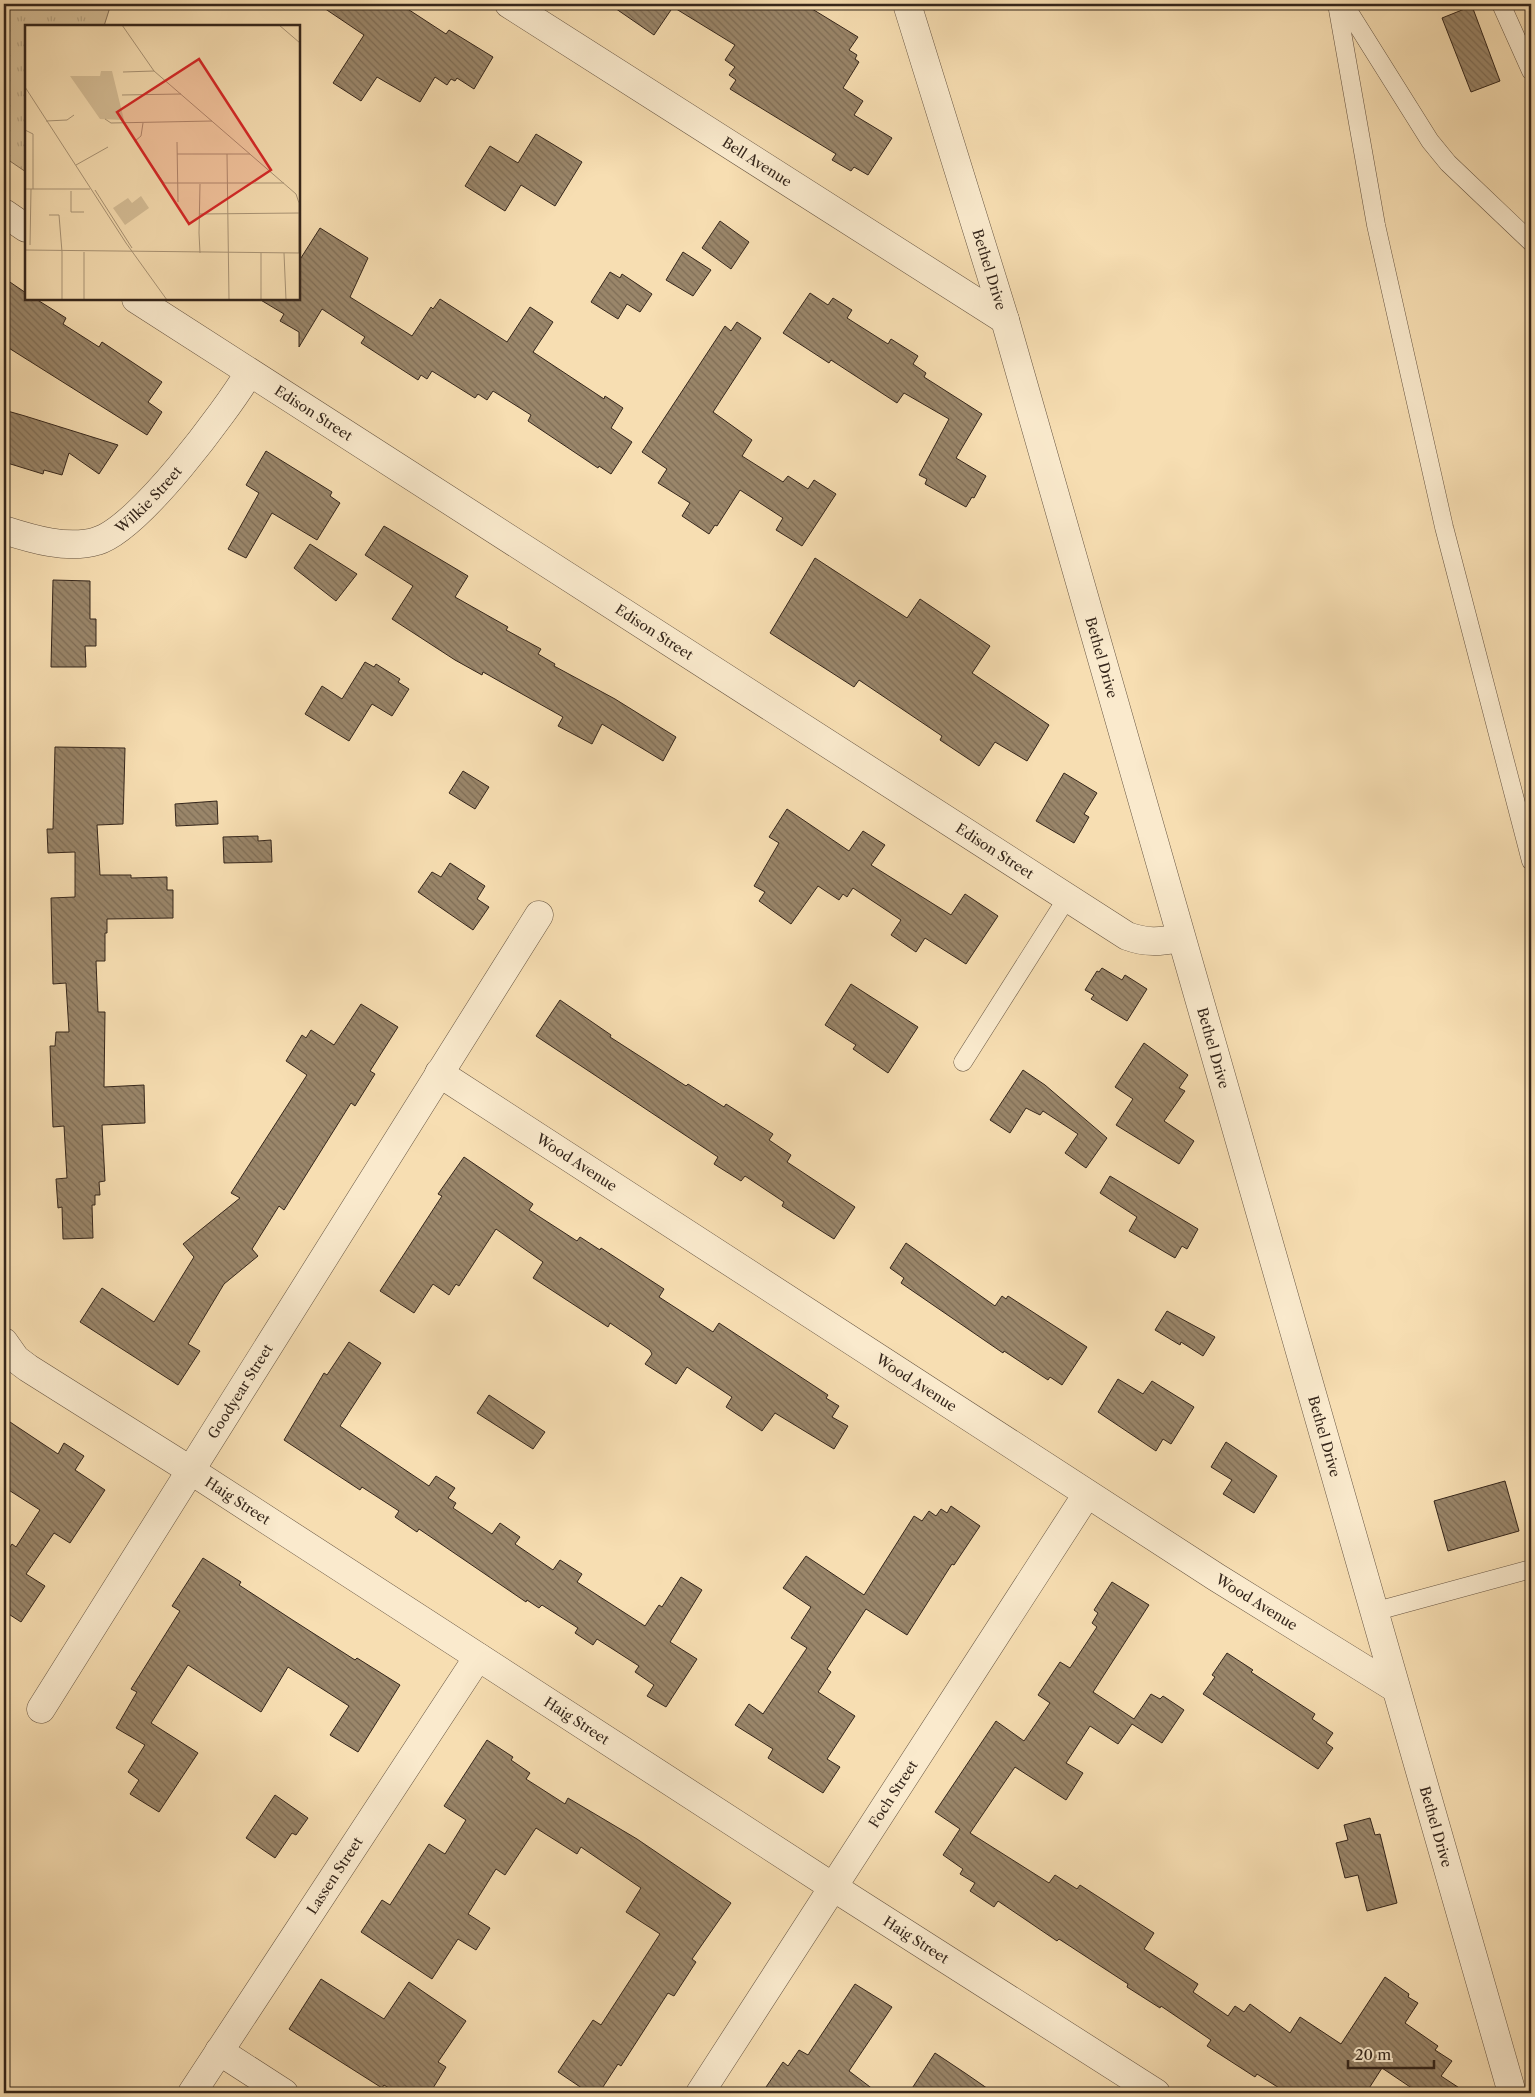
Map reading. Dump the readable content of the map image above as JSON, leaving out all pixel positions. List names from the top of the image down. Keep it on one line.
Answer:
{"streets":{"street":["Bell Avenue","Bethel Drive","Edison Street","Wilkie Street","Wood Avenue","Goodyear Street","Haig Street","Foch Street","Lassen Street"]},"crossings":[["Bell Avenue","Bethel Drive"],["Bethel Drive","Edison Street"],["Bethel Drive","Wood Avenue"],["Edison Street","Wilkie Street"],["Wood Avenue","Goodyear Street"],["Wood Avenue","Foch Street"],["Goodyear Street","Haig Street"],["Haig Street","Foch Street"],["Haig Street","Lassen Street"]],"scale_bar":"20 m"}
